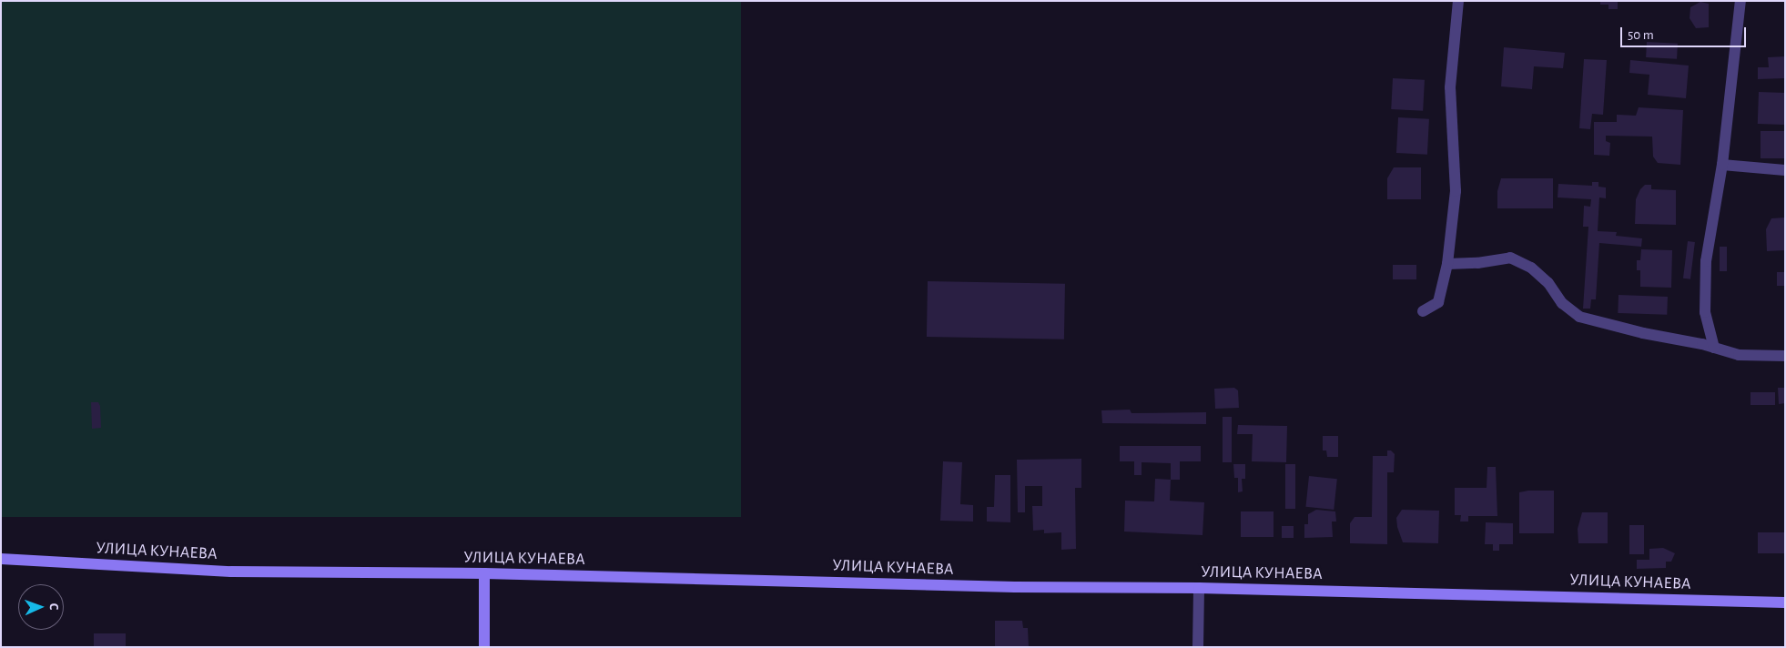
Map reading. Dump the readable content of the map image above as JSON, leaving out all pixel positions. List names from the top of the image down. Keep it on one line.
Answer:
{"streets":{"main road":["УЛИЦА КУНАЕВА"]},"scale_bar":"50 m","north":"right"}
